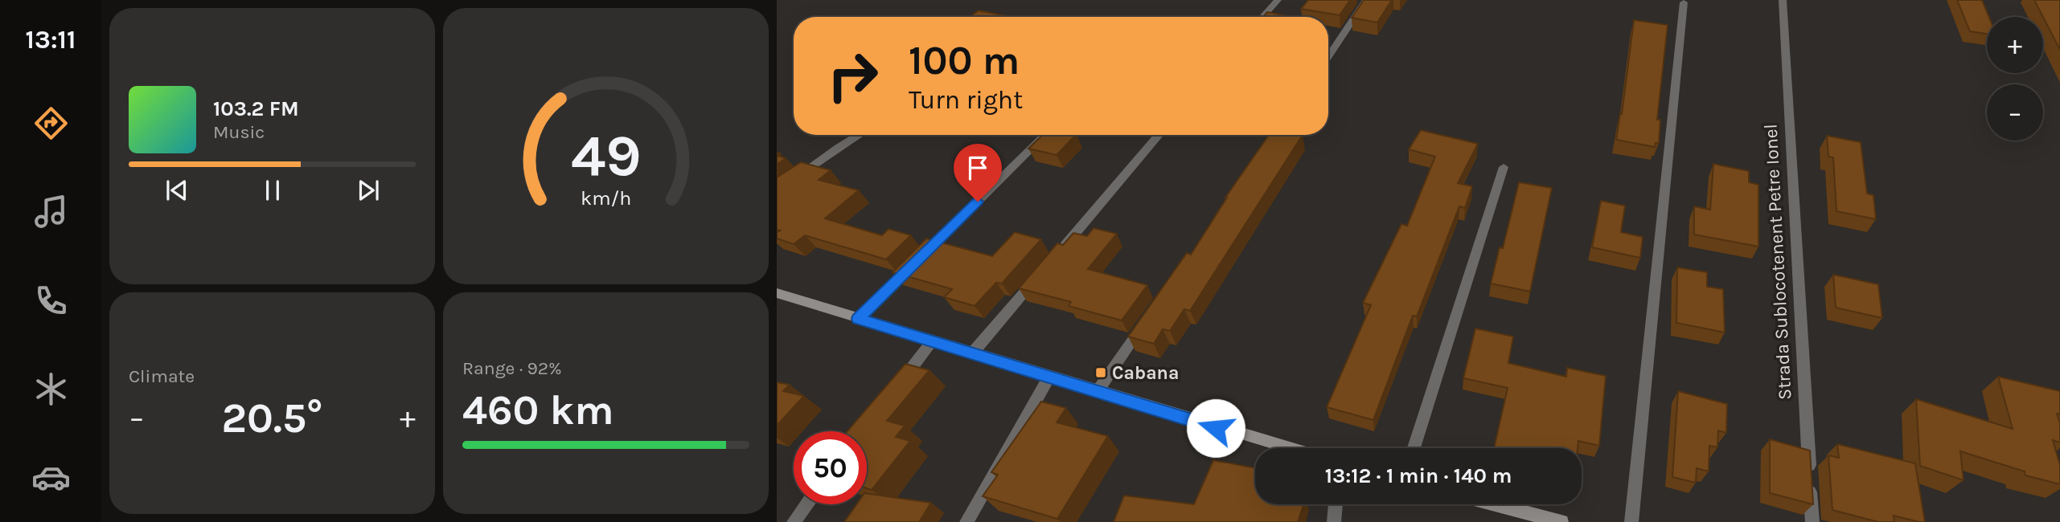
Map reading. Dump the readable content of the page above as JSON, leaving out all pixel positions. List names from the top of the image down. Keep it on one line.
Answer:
{"streets":{"street":["Strada Sublocotenent Petre Ionel"]},"places":{"transit":["Cabana"]},"page":{"tabs":"13:11","map_buttons":["+","−"],"turn":["100 m","Turn right"],"song":["103.2 FM","Music"],"tile":["Climate",["Range · 92%","460 km"]],"heat":["−","20.5°","+"],"limit":"50","trip":"13:12 · 1 min · 140 m","gauge":["49","km/h"]}}
